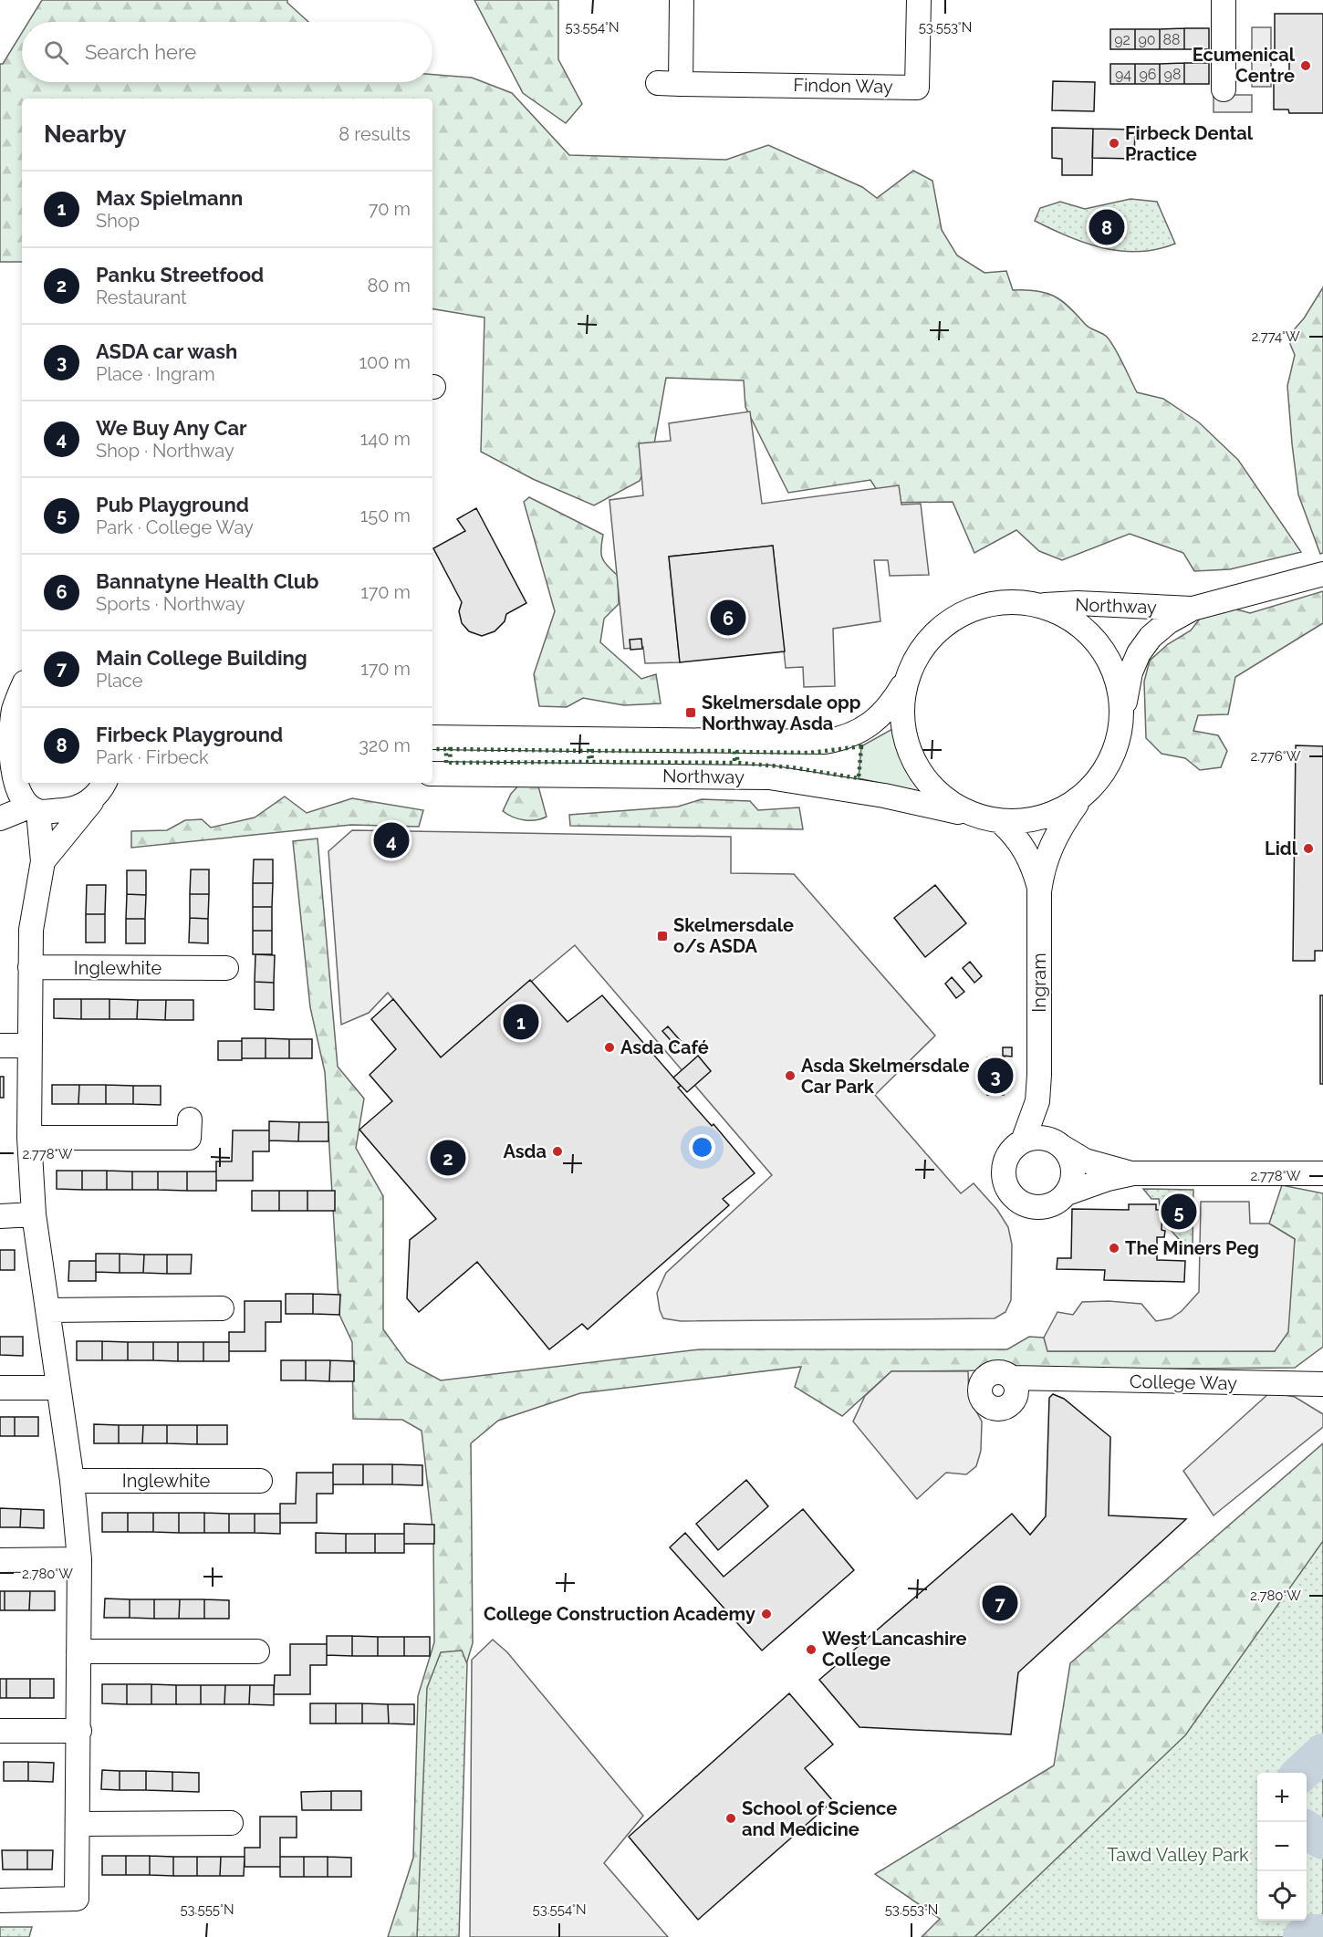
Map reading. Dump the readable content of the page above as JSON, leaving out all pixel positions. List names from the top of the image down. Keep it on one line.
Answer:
{"streets":{"street":["Findon Way","Northway","Inglewhite","Ingram","College Way"]},"crossings":[["Northway","Ingram"]],"parks":["Tawd Valley Park"],"places":{"other":["Ecumenical Centre","Firbeck Dental Practice","Lidl","Asda Café","Asda Skelmersdale Car Park","Asda","The Miners Peg","College Construction Academy","West Lancashire College","School of Science and Medicine"],"transit":["Skelmersdale opp Northway Asda","Skelmersdale o/s ASDA"]},"house_numbers":["92","90","88","94","96","98"],"page":{"search":"Search here","heading":["Nearby","8 results"],"list":[{"mark":"1","name":"Max Spielmann","note":"Shop","value":"70 m"},{"mark":"2","name":"Panku Streetfood","note":"Restaurant","value":"80 m"},{"mark":"3","name":"ASDA car wash","note":"Place · Ingram","value":"100 m"},{"mark":"4","name":"We Buy Any Car","note":"Shop · Northway","value":"140 m"},{"mark":"5","name":"Pub Playground","note":"Park · College Way","value":"150 m"},{"mark":"6","name":"Bannatyne Health Club","note":"Sports · Northway","value":"170 m"},{"mark":"7","name":"Main College Building","note":"Place","value":"170 m"},{"mark":"8","name":"Firbeck Playground","note":"Park · Firbeck","value":"320 m"}],"pins":["8","6","4","1","3","2","5","7"],"map_buttons":["+","−"]},"coordinates":["53.554°N","53.553°N","2.774°W","2.776°W","2.778°W","2.780°W","53.555°N"]}
